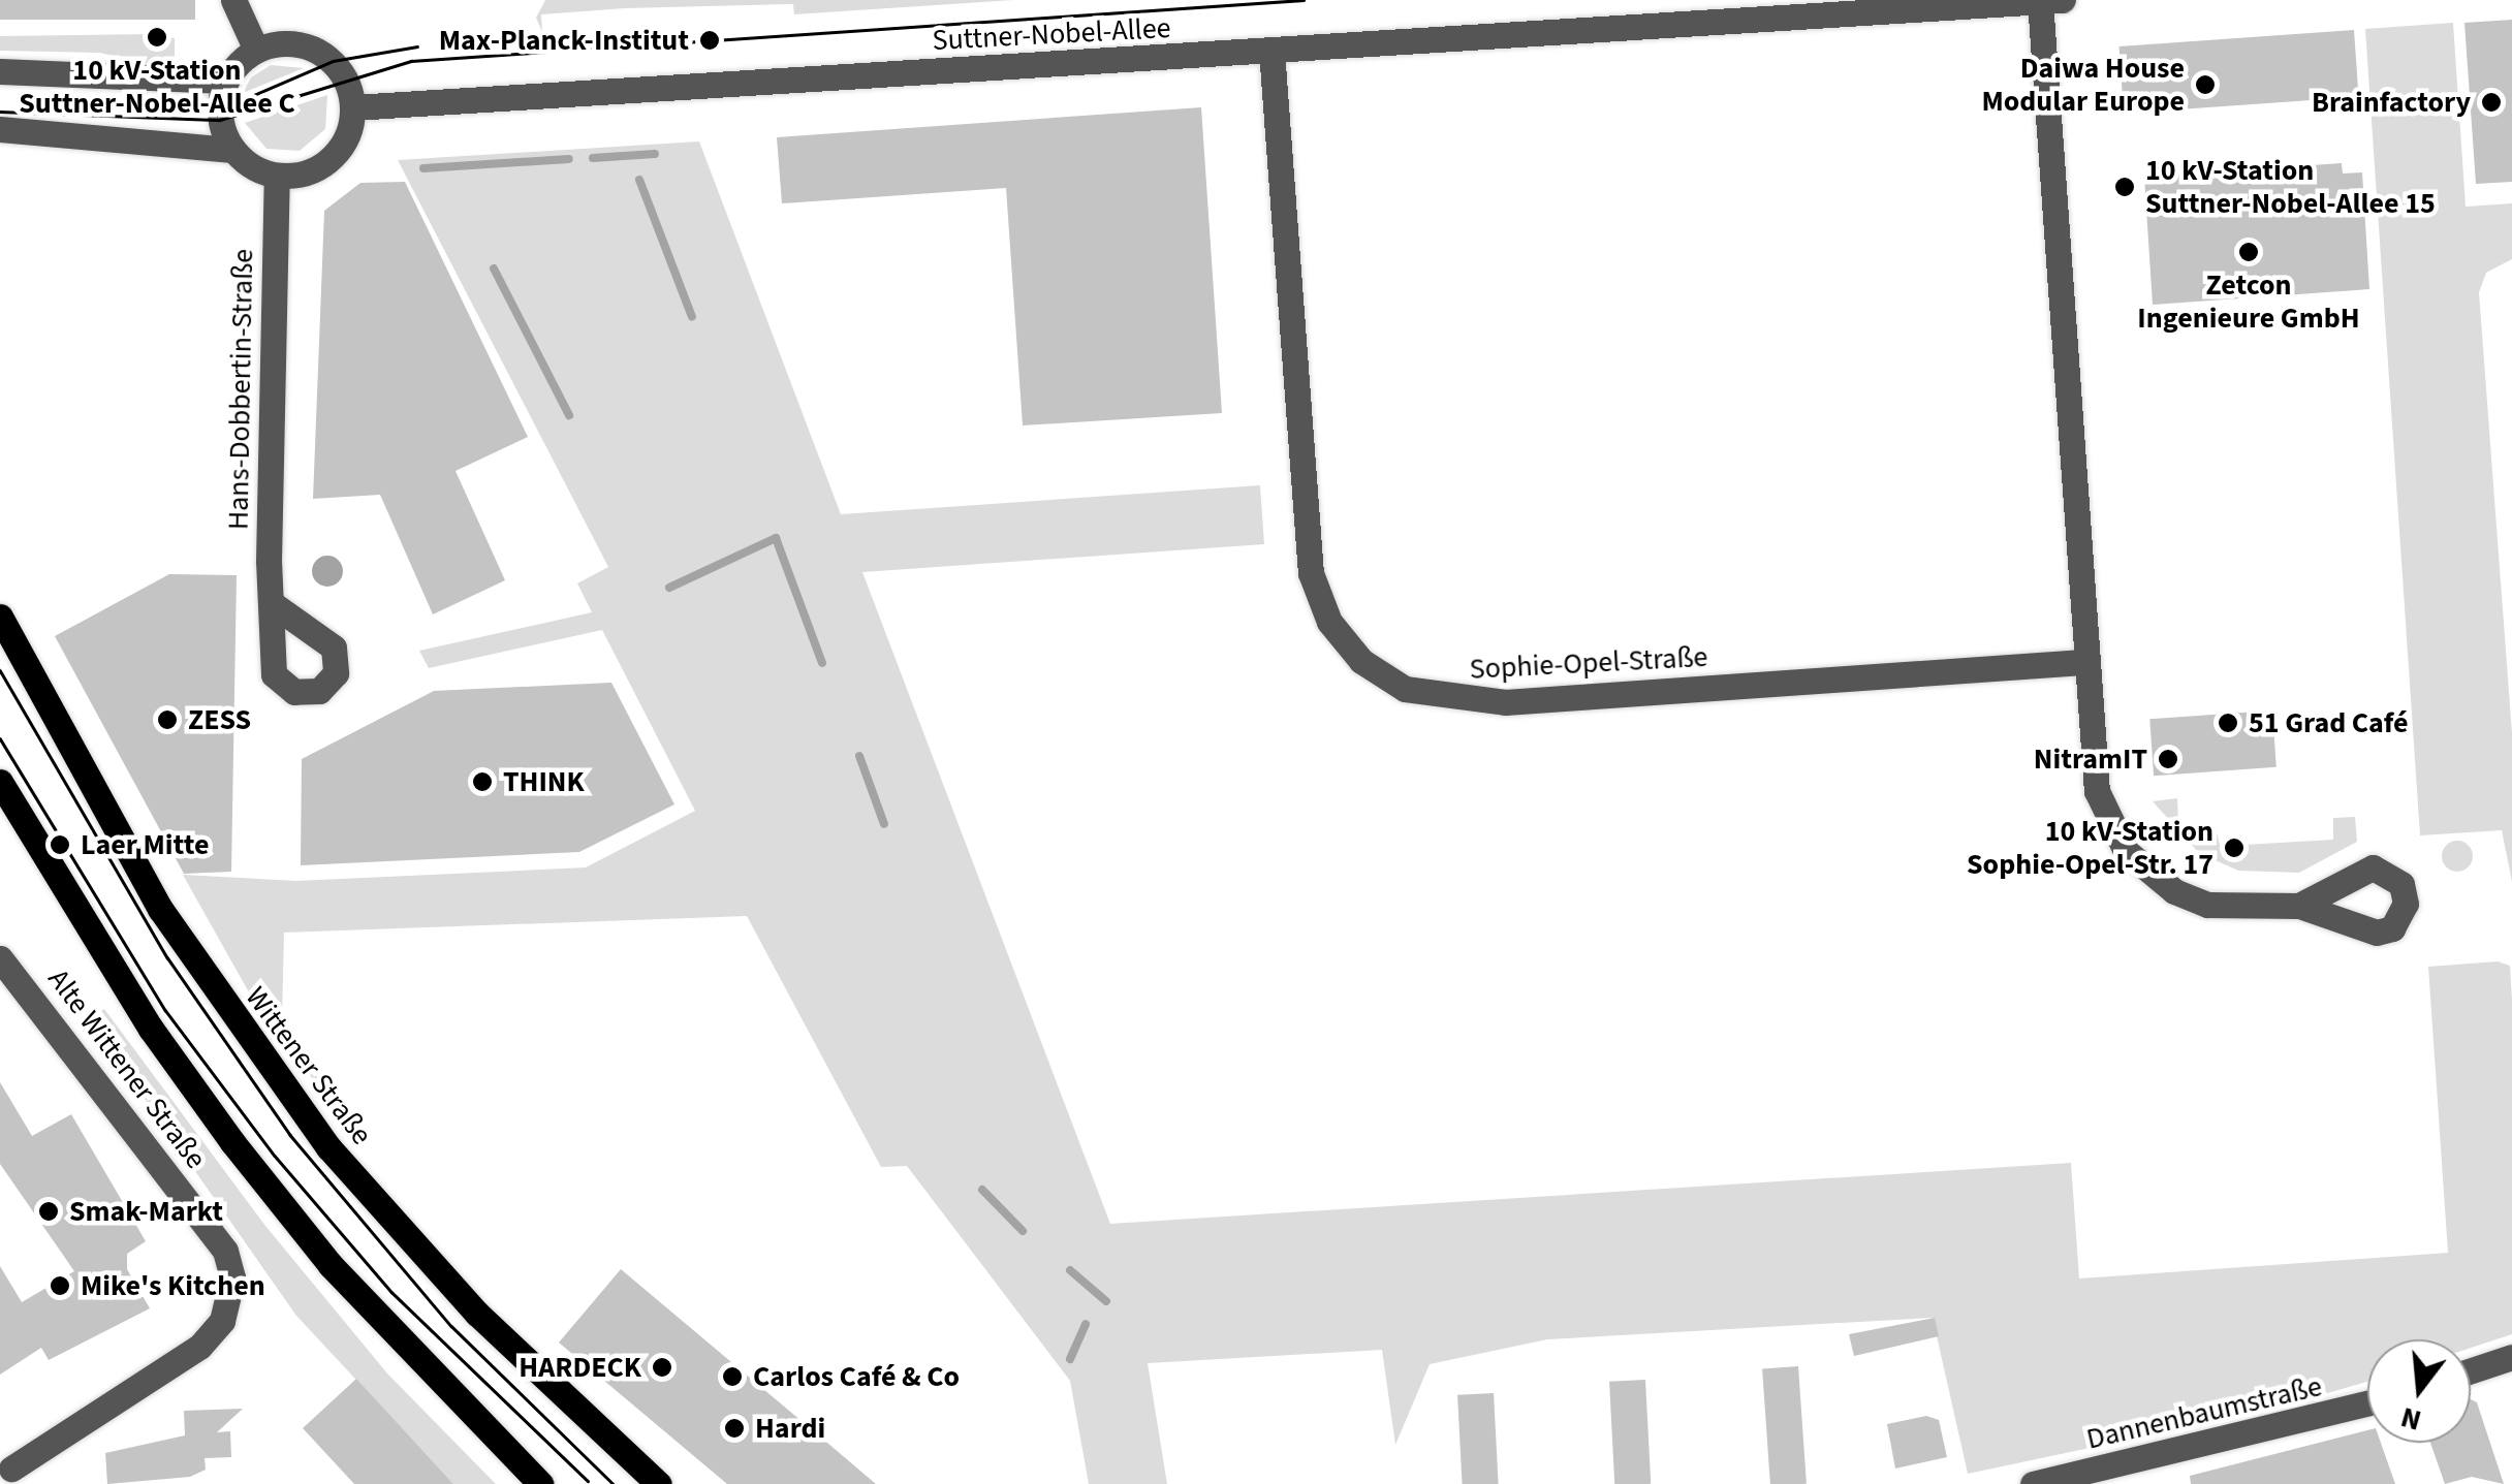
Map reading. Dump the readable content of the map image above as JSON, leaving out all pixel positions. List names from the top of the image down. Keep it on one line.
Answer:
{"streets":{"main road":["Wittener Straße"],"street":["Suttner-Nobel-Allee","Hans-Dobbertin-Straße","Sophie-Opel-Straße","Alte Wittener Straße","Dannenbaumstraße"]},"crossings":[["Suttner-Nobel-Allee","Hans-Dobbertin-Straße"],["Suttner-Nobel-Allee","Sophie-Opel-Straße"]],"places":["10 kV-Station Suttner-Nobel-Allee C","Max-Planck-Institut","Daiwa House Modular Europe","Brainfactory","10 kV-Station Suttner-Nobel-Allee 15","Zetcon Ingenieure GmbH","ZESS","51 Grad Café","NitramIT","THINK","Laer Mitte","10 kV-Station Sophie-Opel-Str. 17","Smak-Markt","Mike's Kitchen","HARDECK","Carlos Café & Co","Hardi"],"north":"bottom"}
